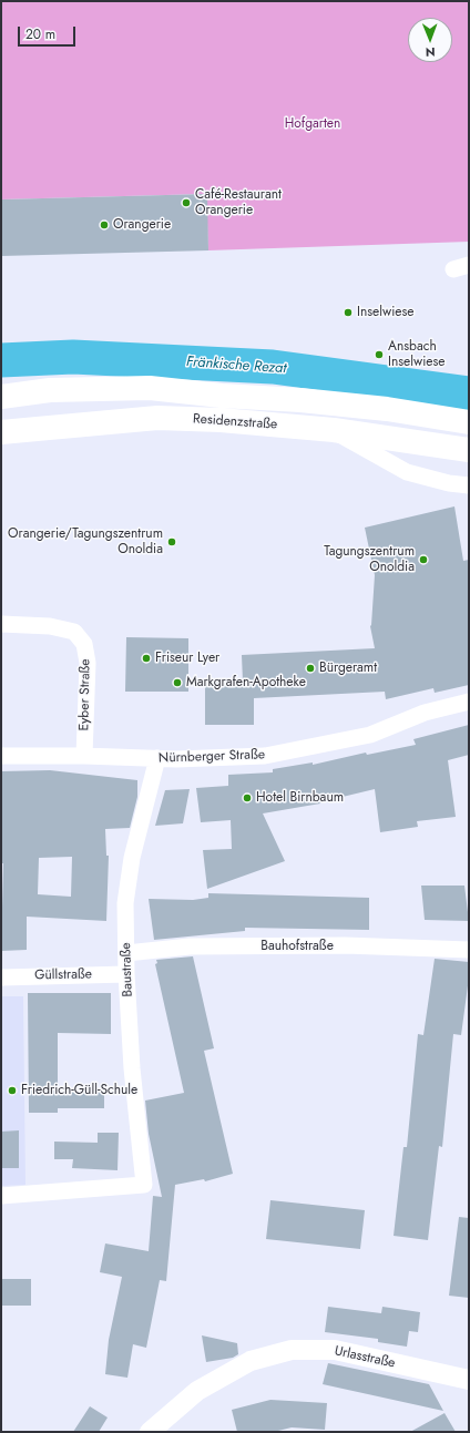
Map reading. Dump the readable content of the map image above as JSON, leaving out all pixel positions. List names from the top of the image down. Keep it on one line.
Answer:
{"streets":{"main road":["Residenzstraße"],"street":["Eyber Straße","Nürnberger Straße","Bauhofstraße","Baustraße","Güllstraße","Urlasstraße"]},"crossings":[["Eyber Straße","Nürnberger Straße"],["Nürnberger Straße","Baustraße"],["Bauhofstraße","Baustraße"],["Baustraße","Güllstraße"]],"water":["Fränkische Rezat"],"parks":["Hofgarten"],"places":["Café-Restaurant Orangerie","Orangerie","Inselwiese","Ansbach Inselwiese","Orangerie/Tagungszentrum Onoldia","Tagungszentrum Onoldia","Friseur Lyer","Bürgeramt","Markgrafen-Apotheke","Hotel Birnbaum","Friedrich-Güll-Schule"],"scale_bar":"20 m","north":"bottom"}
